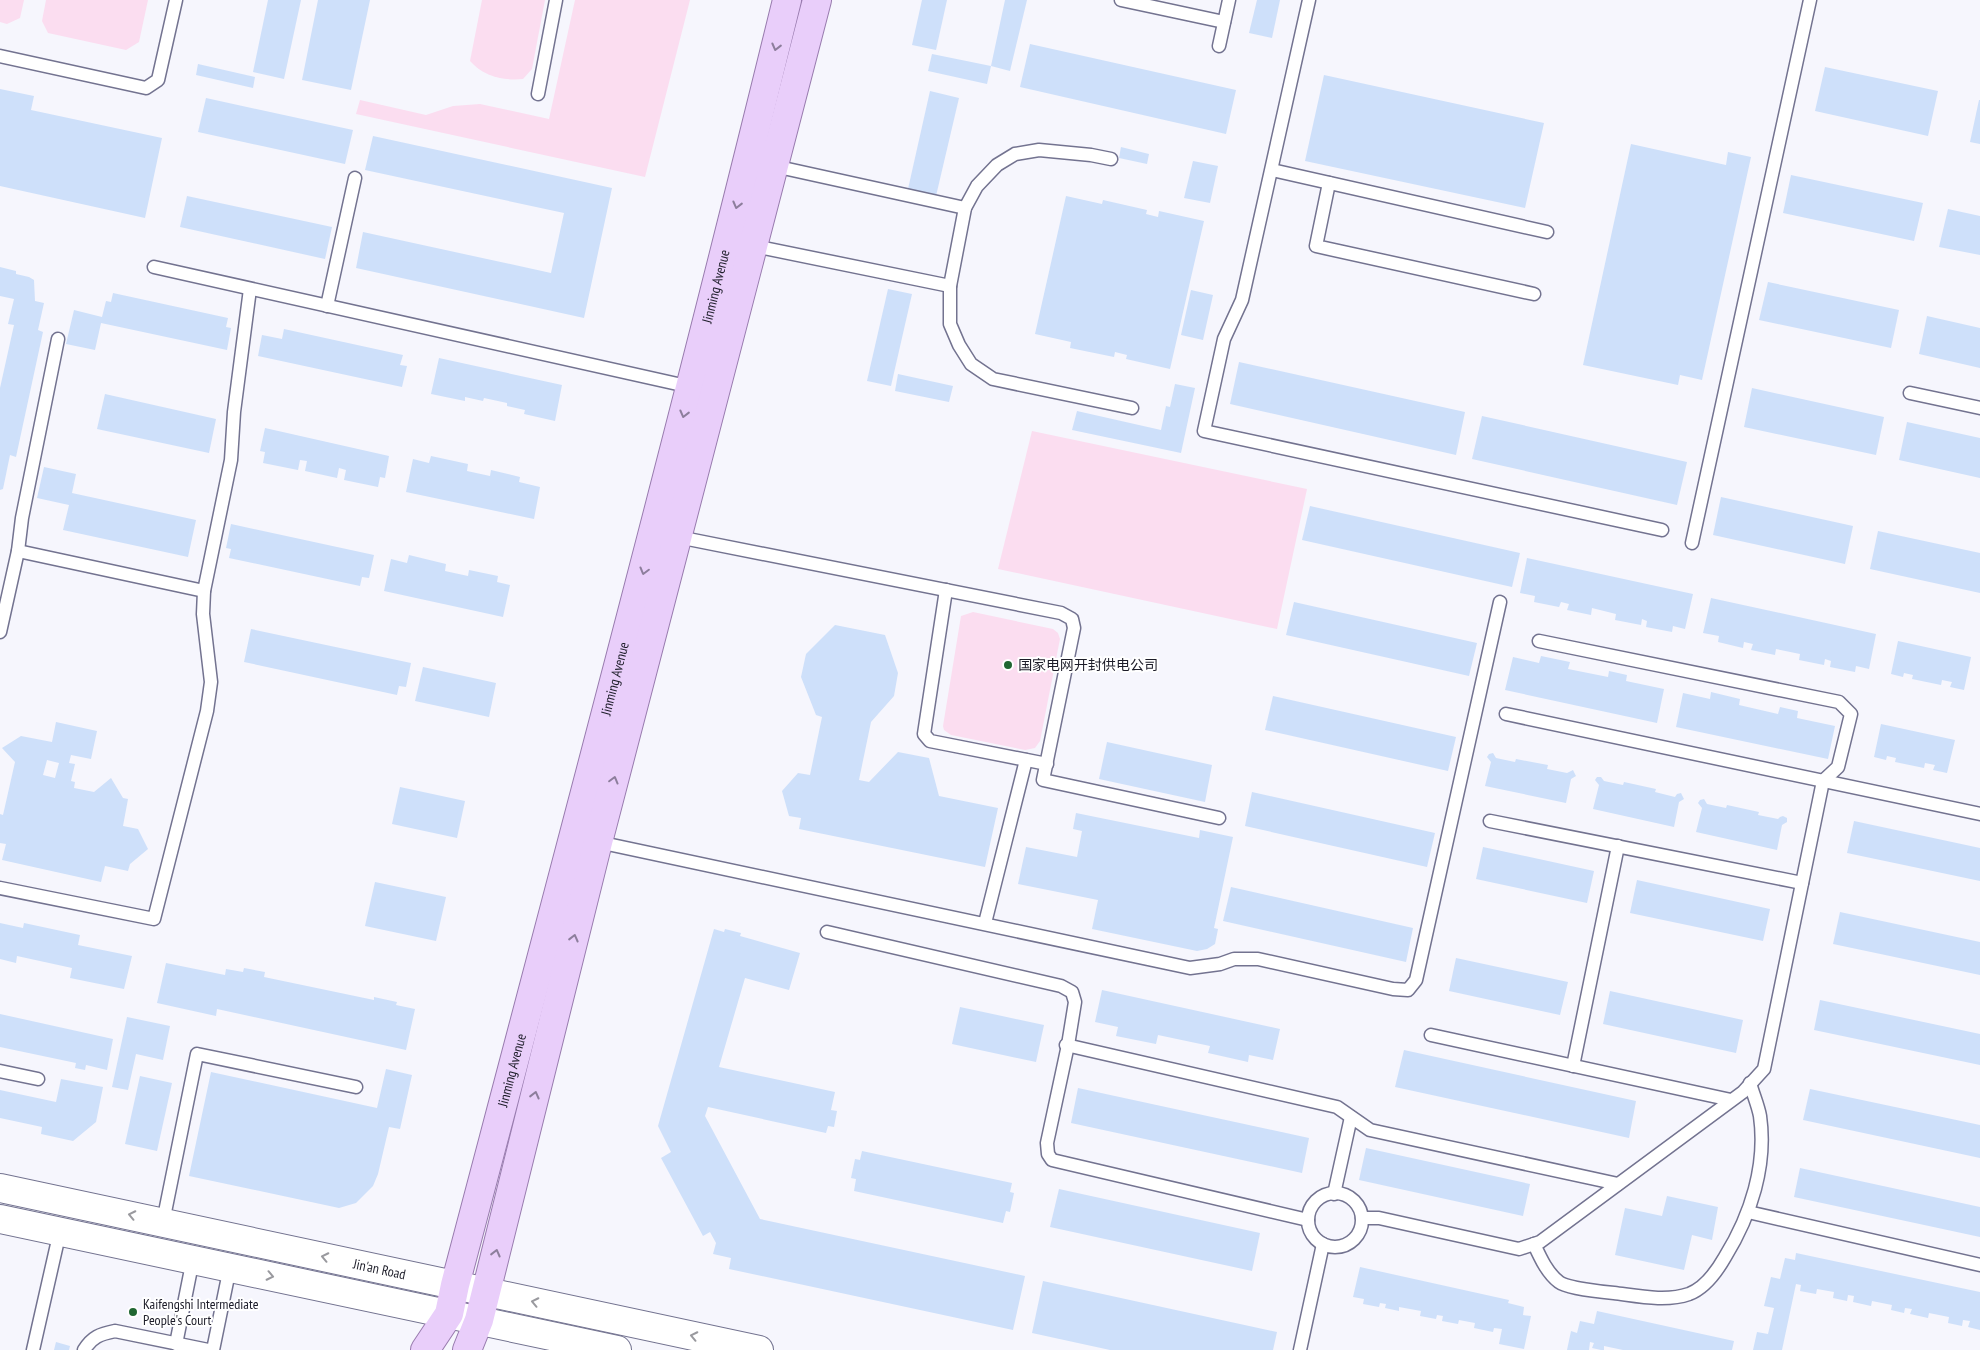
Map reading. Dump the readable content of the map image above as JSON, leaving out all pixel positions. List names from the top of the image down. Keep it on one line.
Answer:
{"streets":{"main road":["Jinming Avenue","Jin'an Road"]},"crossings":[["Jinming Avenue","Jin'an Road"]],"places":["国家电网开封供电公司","Kaifengshi Intermediate People's Court"]}
